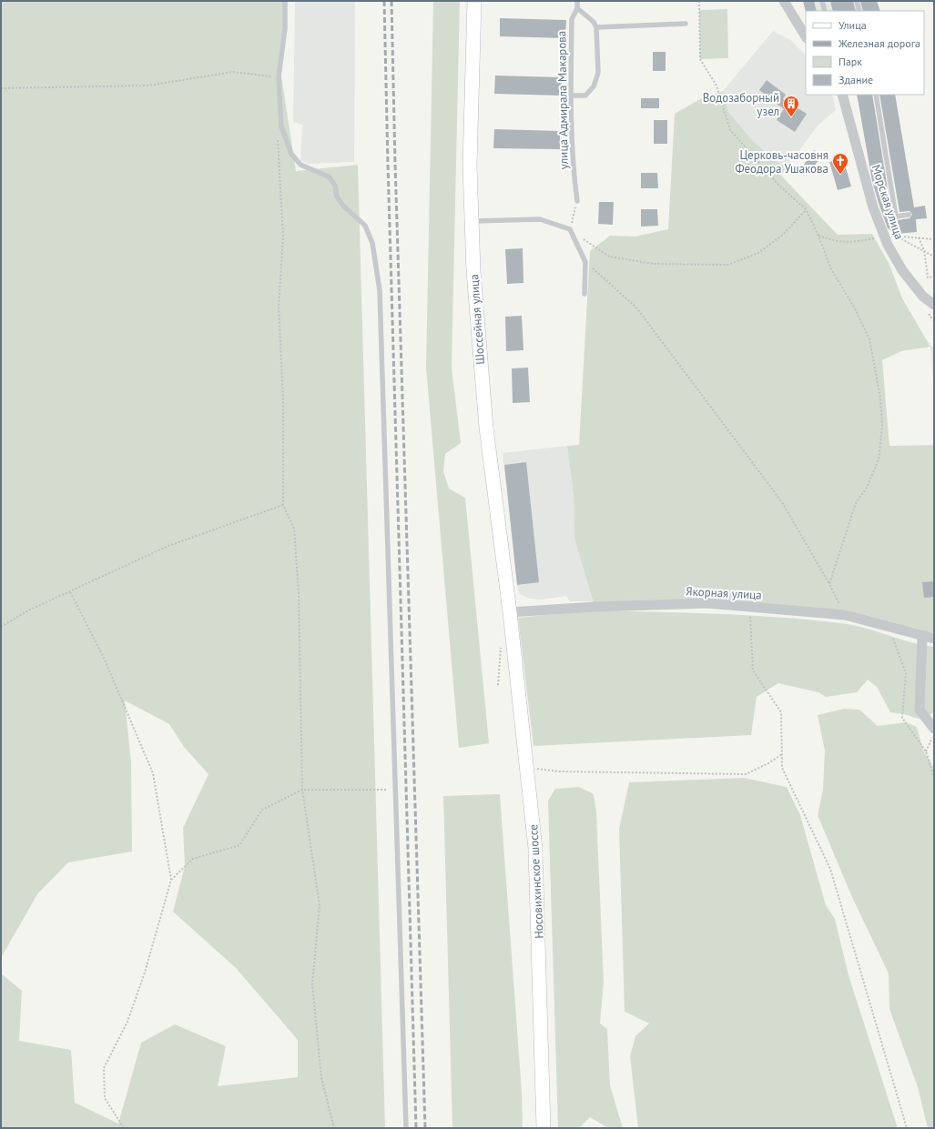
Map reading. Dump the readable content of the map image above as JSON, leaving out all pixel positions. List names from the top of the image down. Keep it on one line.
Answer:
{"streets":{"main road":["Шоссейная улица","Носовихинское шоссе"],"street":["Морская улица","Якорная улица"],"lane":["улица Адмирала Макарова"]},"crossings":[["Шоссейная улица","Якорная улица"],["Шоссейная улица","Носовихинское шоссе"]],"places":{"building":["Водозаборный узел"],"church":["Церковь-часовня Феодора Ушакова"]},"legend":["Улица","Железная дорога","Парк","Здание"]}
